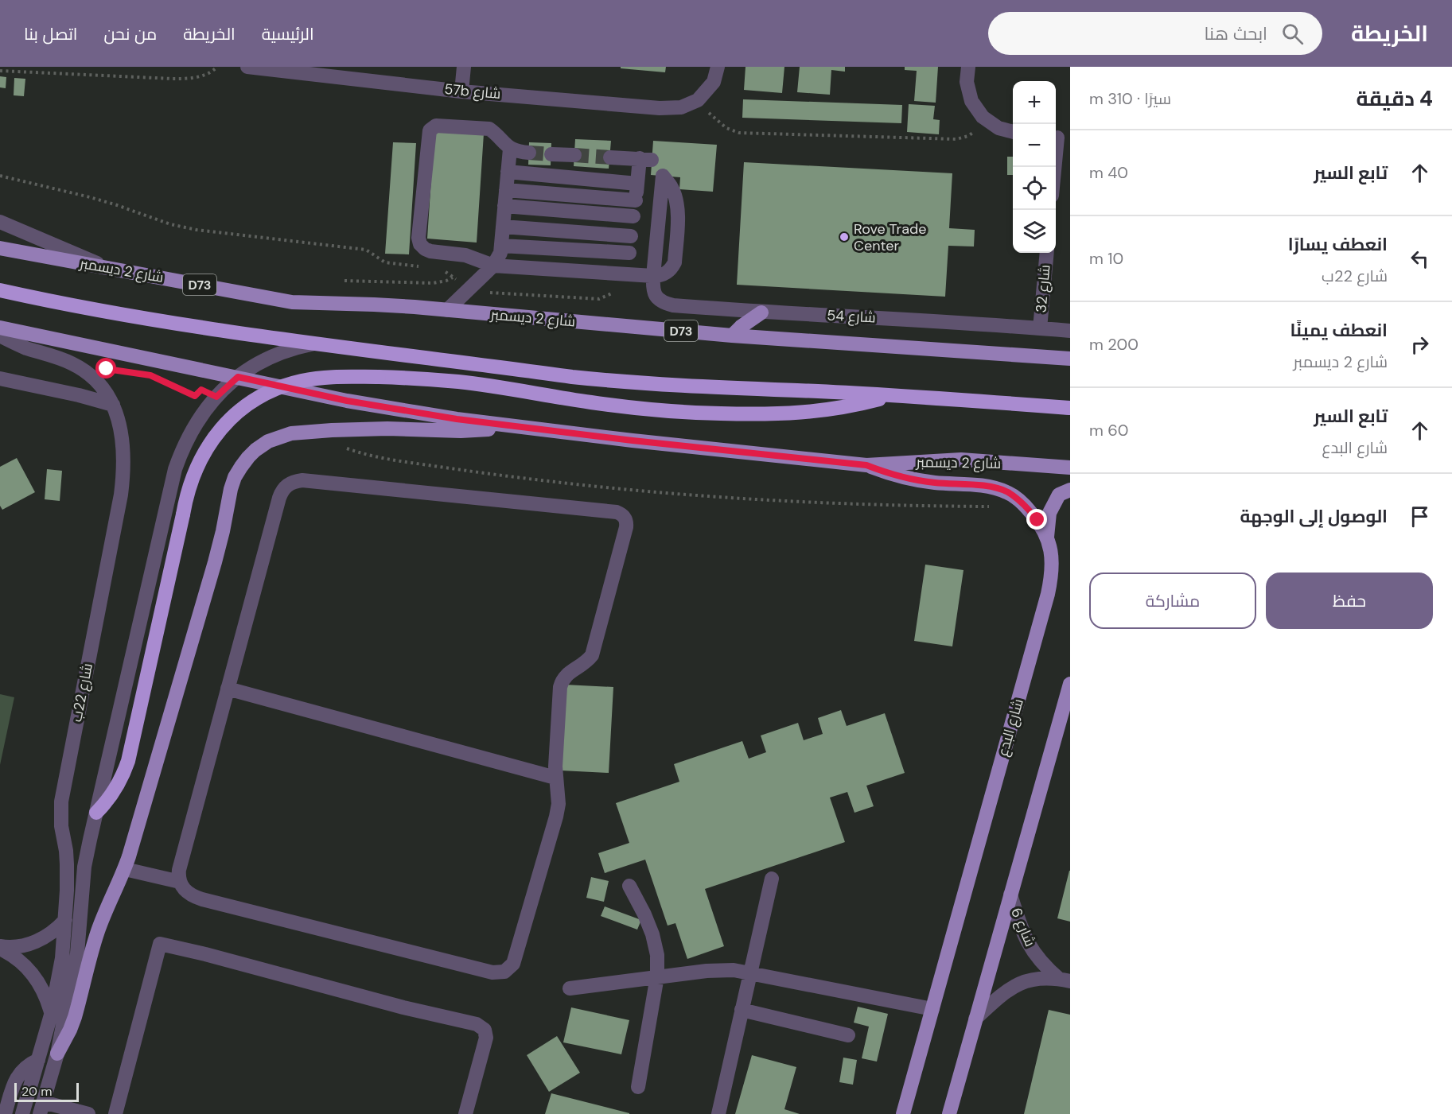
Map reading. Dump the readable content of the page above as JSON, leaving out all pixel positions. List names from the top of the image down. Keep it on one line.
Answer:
{"streets":{"main road":["شارع 2 ديسمبر","D73","شارع البدع"],"street":["57b شارع","شارع 32","شارع 54","شارع 22ب","شارع 6"]},"crossings":[["شارع 2 ديسمبر","شارع البدع"],["شارع 32","شارع 54"]],"places":["Rove Trade Center"],"scale_bar":"20 m","page":{"header":"الخريطة","search":"ابحث هنا","nav":["الرئيسية","الخريطة","من نحن","اتصل بنا"],"heading":["4 دقيقة","سيرًا · 310 m"],"map_buttons":["+","−"],"list":[["تابع السير","40 m"],["انعطف يسارًا","شارع 22ب","10 m"],["انعطف يمينًا","شارع 2 ديسمبر","200 m"],["تابع السير","شارع البدع","60 m"],"الوصول إلى الوجهة"],"buttons":["حفظ","مشاركة"],"scale":"20 m"}}
